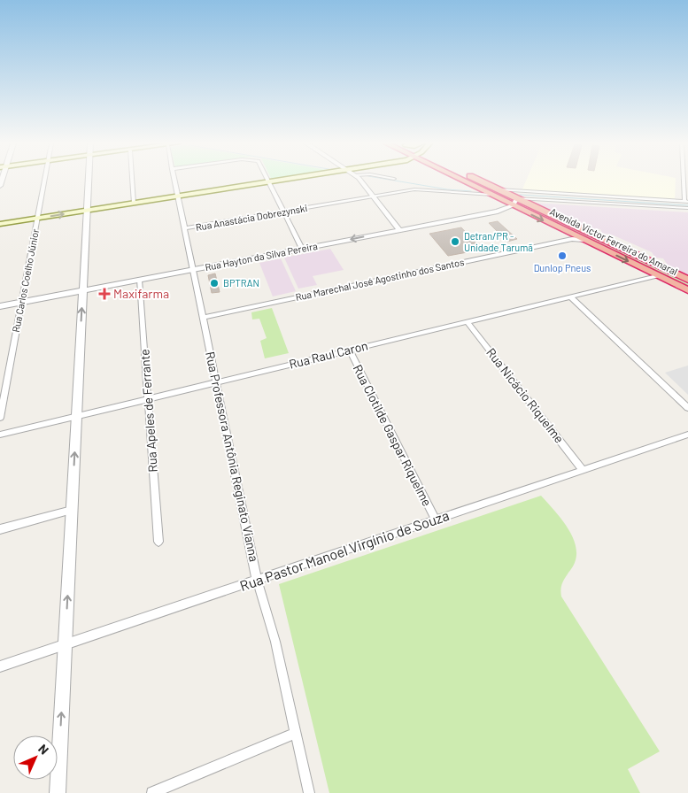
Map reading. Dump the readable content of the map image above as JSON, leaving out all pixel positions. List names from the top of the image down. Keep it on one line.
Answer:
{"streets":{"highway":["Avenida Victor Ferreira do Amaral"],"street":["Rua Anastácia Dobrezynski","Rua Hayton da Silva Pereira","Rua Marechal José Agostinho dos Santos","Rua Carlos Coelho Júnior","Rua Raul Caron","Rua Nicácio Riquelme","Rua Apeles de Ferrante","Rua Clotilde Gaspar Riquelme","Rua Professora Antônia Reginato Vianna","Rua Pastor Manoel Virgínio de Souza"]},"crossings":[["Rua Anastácia Dobrezynski","Avenida Victor Ferreira do Amaral"],["Rua Anastácia Dobrezynski","Rua Professora Antônia Reginato Vianna"],["Avenida Victor Ferreira do Amaral","Rua Hayton da Silva Pereira"],["Avenida Victor Ferreira do Amaral","Rua Marechal José Agostinho dos Santos"],["Avenida Victor Ferreira do Amaral","Rua Raul Caron"],["Rua Hayton da Silva Pereira","Rua Carlos Coelho Júnior"],["Rua Hayton da Silva Pereira","Rua Apeles de Ferrante"],["Rua Hayton da Silva Pereira","Rua Professora Antônia Reginato Vianna"],["Rua Marechal José Agostinho dos Santos","Rua Professora Antônia Reginato Vianna"],["Rua Raul Caron","Rua Nicácio Riquelme"],["Rua Raul Caron","Rua Apeles de Ferrante"],["Rua Raul Caron","Rua Clotilde Gaspar Riquelme"],["Rua Raul Caron","Rua Professora Antônia Reginato Vianna"],["Rua Nicácio Riquelme","Rua Pastor Manoel Virgínio de Souza"],["Rua Clotilde Gaspar Riquelme","Rua Pastor Manoel Virgínio de Souza"],["Rua Professora Antônia Reginato Vianna","Rua Pastor Manoel Virgínio de Souza"]],"places":{"other":["Detran/PR - Unidade Tarumã","Dunlop Pneus","BPTRAN"],"health":["Maxifarma"]},"north":"top right"}
